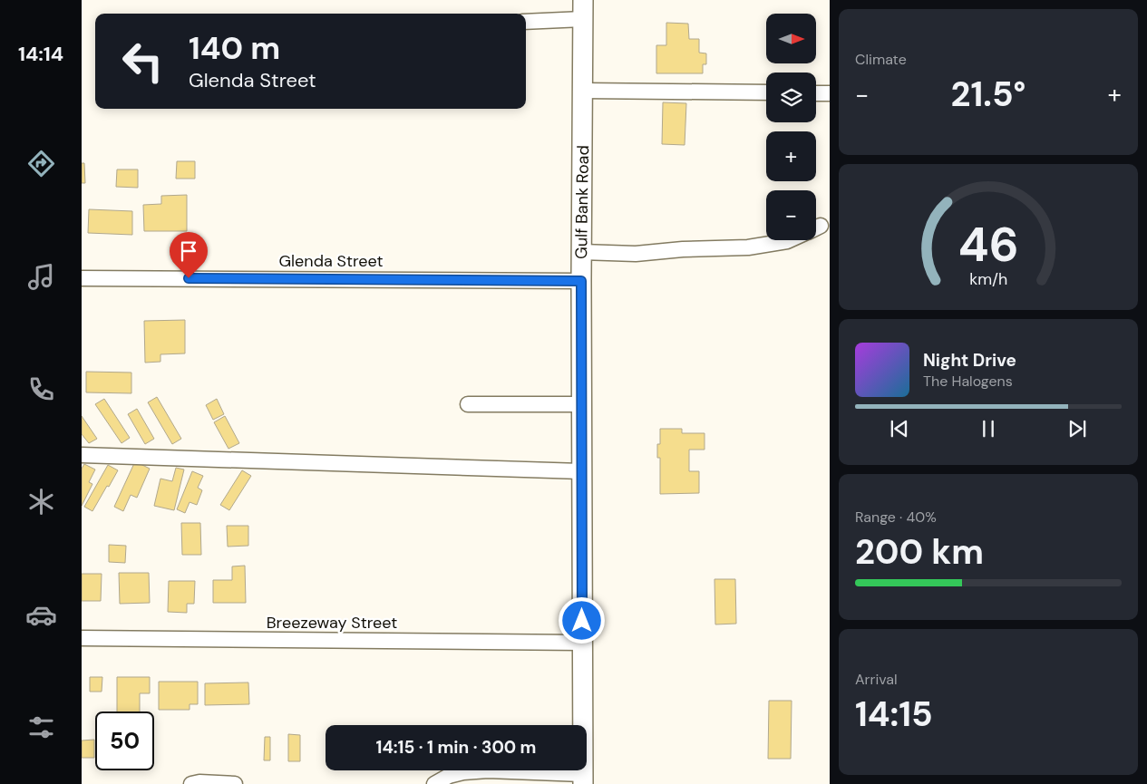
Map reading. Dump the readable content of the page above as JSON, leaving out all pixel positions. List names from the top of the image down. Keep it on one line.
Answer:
{"streets":{"main road":["Gulf Bank Road"],"street":["Glenda Street","Breezeway Street"]},"crossings":[["Gulf Bank Road","Glenda Street"],["Gulf Bank Road","Breezeway Street"]],"north":"right","page":{"tabs":"14:14","tile":["Climate",["Range · 40%","200 km"],["Arrival","14:15"]],"map_buttons":["+","−"],"turn":["140 m","Glenda Street"],"heat":["−","21.5°","+"],"song":["Night Drive","The Halogens"],"limit":"50","trip":"14:15 · 1 min · 300 m","gauge":["46","km/h"]}}
